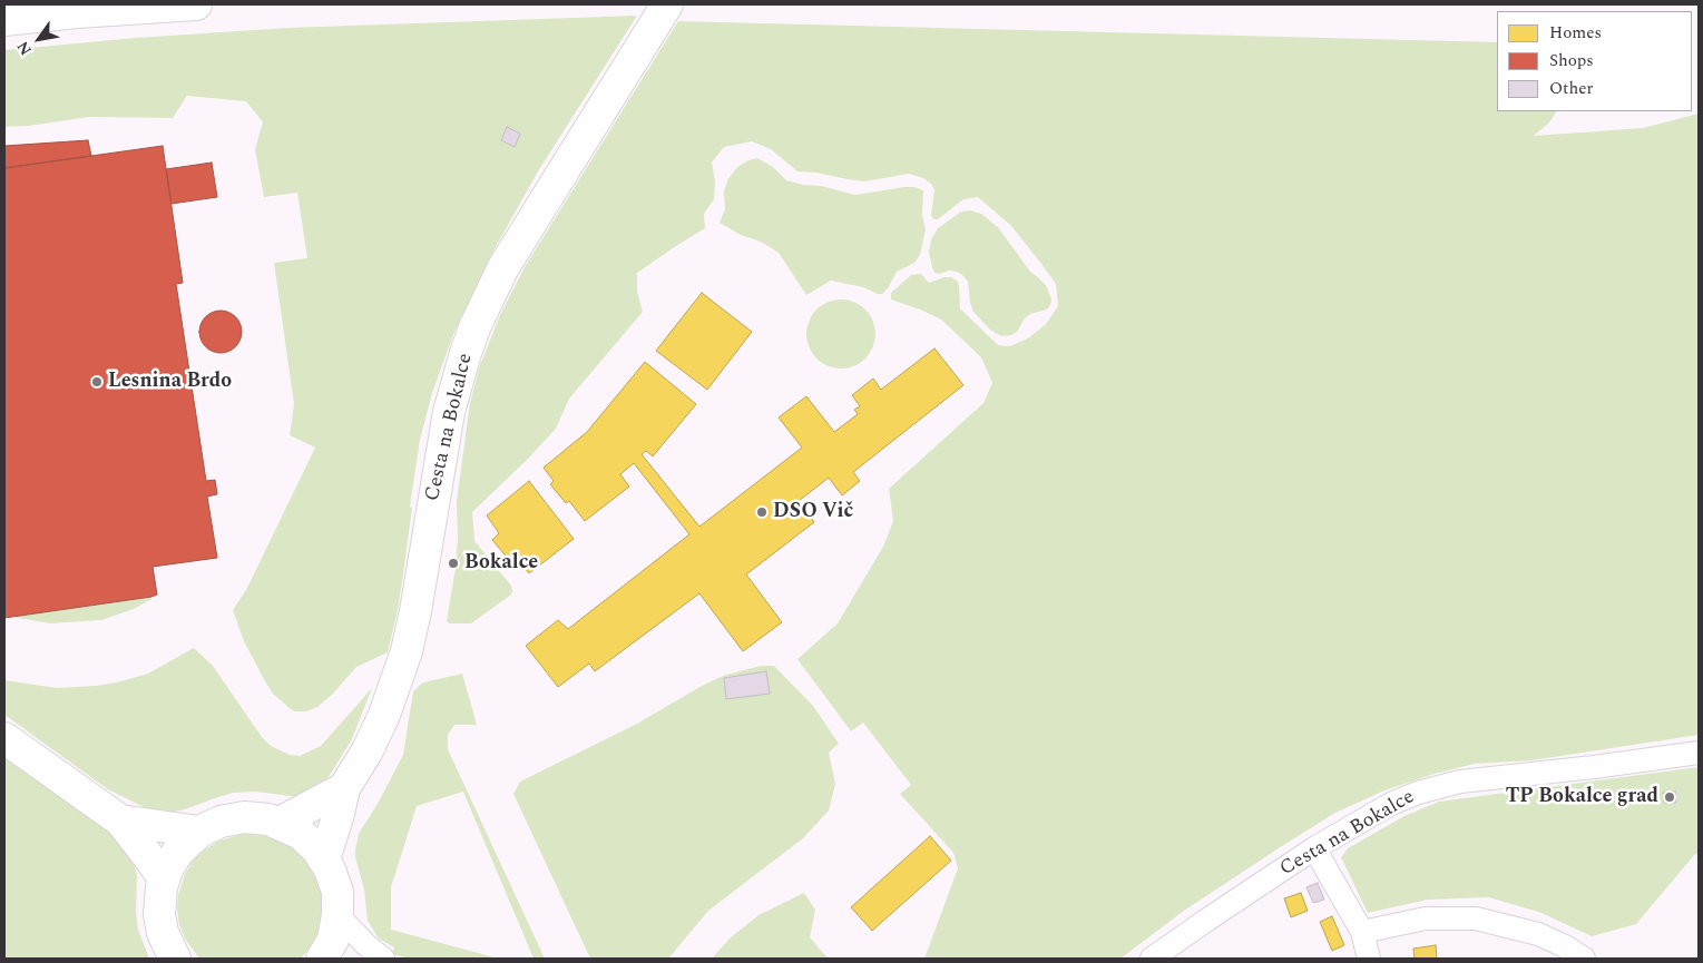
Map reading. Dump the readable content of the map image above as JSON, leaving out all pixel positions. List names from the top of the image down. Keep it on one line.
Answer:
{"streets":{"main road":["Cesta na Bokalce"]},"places":["Lesnina Brdo","DSO Vič","Bokalce","TP Bokalce grad"],"legend":["Homes","Shops","Other"],"north":"bottom left"}
